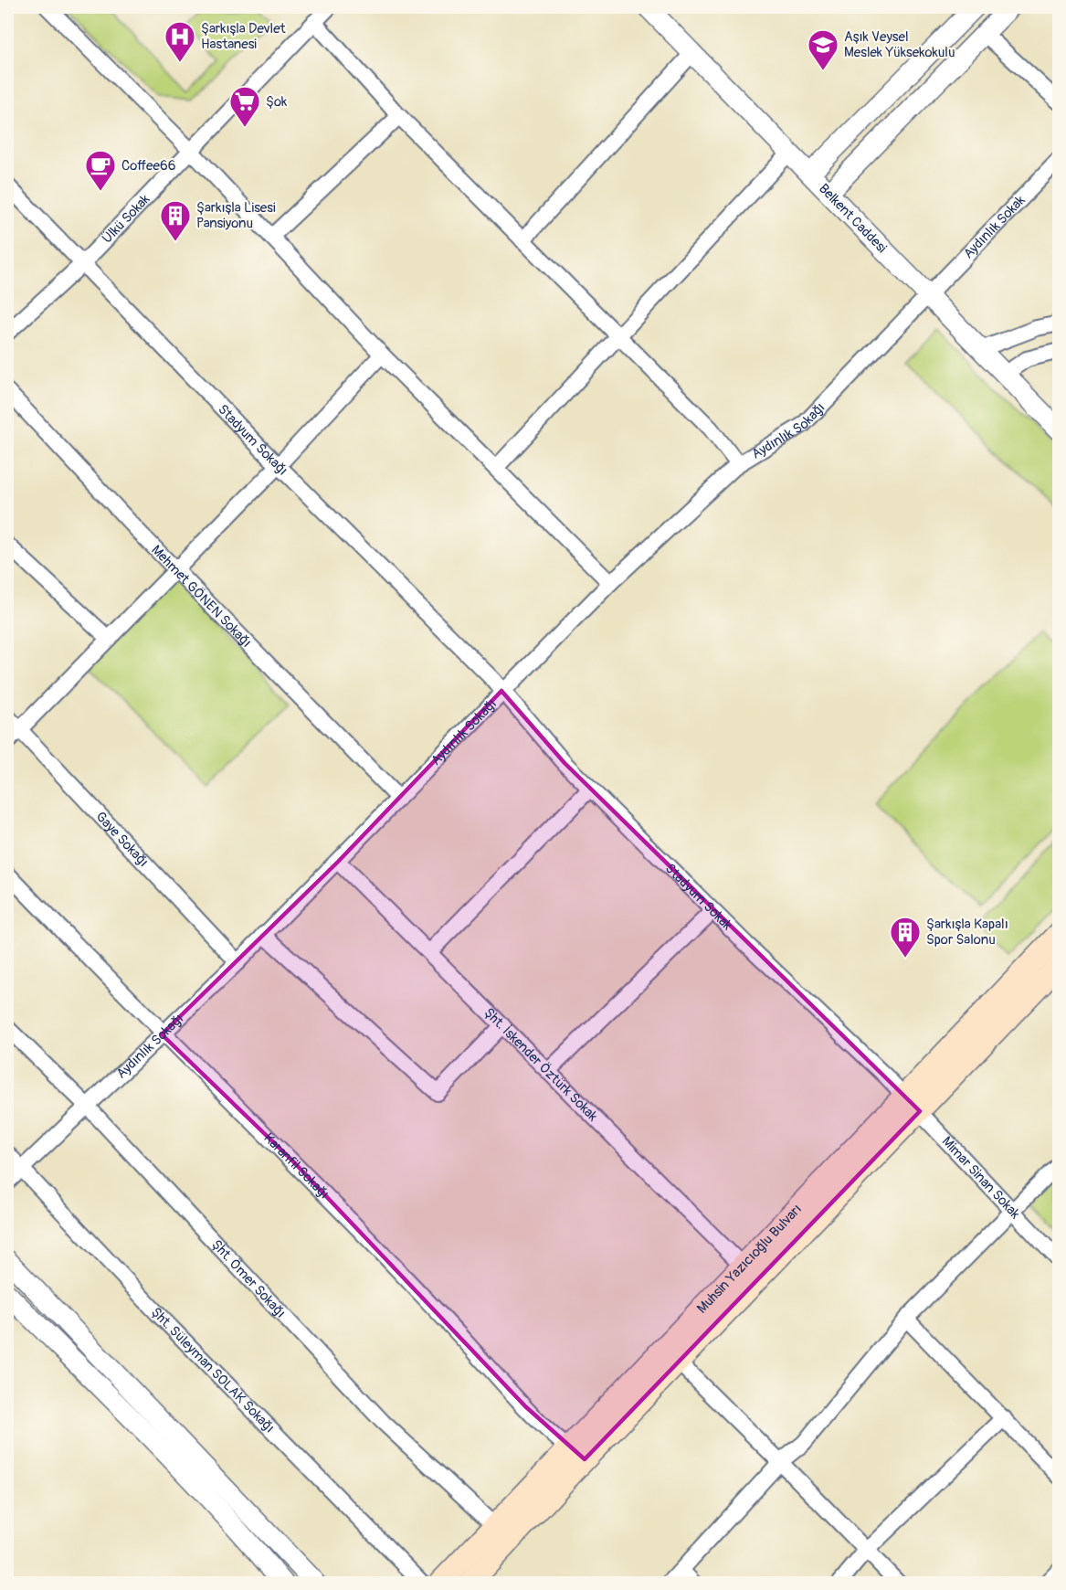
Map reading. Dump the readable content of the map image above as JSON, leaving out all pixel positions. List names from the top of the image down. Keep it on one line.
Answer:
{"streets":{"main road":["Muhsin Yazıcıoğlu Bulvarı"],"street":["Belkent Caddesi","Ülkü Sokak","Aydınlık Sokak","Aydınlık Sokağı","Stadyum Sokağı","Mehmet GÖNEN Sokağı","Gaye Sokağı","Stadyum Sokak","Şht. İskender Öztürk Sokak","Karanfil Sokağı","Mimar Sinan Sokak","Şht. Ömer Sokağı","Şht. Süleyman SOLAK Sokağı"]},"crossings":[["Belkent Caddesi","Aydınlık Sokak"],["Belkent Caddesi","Aydınlık Sokağı"],["Ülkü Sokak","Stadyum Sokağı"],["Aydınlık Sokak","Aydınlık Sokağı"],["Aydınlık Sokağı","Stadyum Sokağı"],["Aydınlık Sokağı","Mehmet GÖNEN Sokağı"],["Aydınlık Sokağı","Gaye Sokağı"],["Aydınlık Sokağı","Stadyum Sokak"],["Aydınlık Sokağı","Şht. İskender Öztürk Sokak"],["Aydınlık Sokağı","Karanfil Sokağı"],["Aydınlık Sokağı","Şht. Ömer Sokağı"],["Aydınlık Sokağı","Şht. Süleyman SOLAK Sokağı"],["Stadyum Sokağı","Stadyum Sokak"],["Stadyum Sokak","Mimar Sinan Sokak"],["Stadyum Sokak","Muhsin Yazıcıoğlu Bulvarı"],["Şht. İskender Öztürk Sokak","Muhsin Yazıcıoğlu Bulvarı"],["Karanfil Sokağı","Muhsin Yazıcıoğlu Bulvarı"],["Mimar Sinan Sokak","Muhsin Yazıcıoğlu Bulvarı"],["Muhsin Yazıcıoğlu Bulvarı","Şht. Ömer Sokağı"]],"places":{"hospital":["Şarkışla Devlet Hastanesi"],"school or university":["Aşık Veysel Meslek Yüksekokulu"],"supermarket":["Şok"],"cafe":["Coffee66"],"building":["Şarkışla Lisesi Pansiyonu","Şarkışla Kapalı Spor Salonu"]}}
